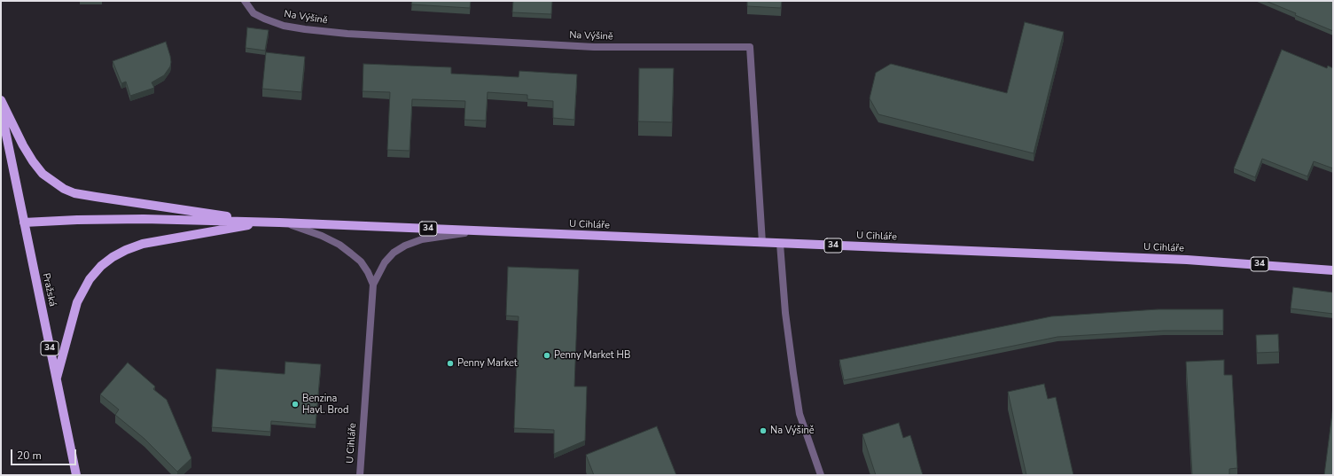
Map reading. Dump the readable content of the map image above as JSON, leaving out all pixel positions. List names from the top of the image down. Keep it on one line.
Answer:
{"streets":{"main road":["U Cihláře","34","Pražská"],"street":["Na Výšině"]},"crossings":[["Na Výšině","U Cihláře"],["U Cihláře","34"],["34","Pražská"]],"places":["Penny Market HB","Penny Market","Benzina Havl. Brod","Na Výšině"],"scale_bar":"20 m"}
